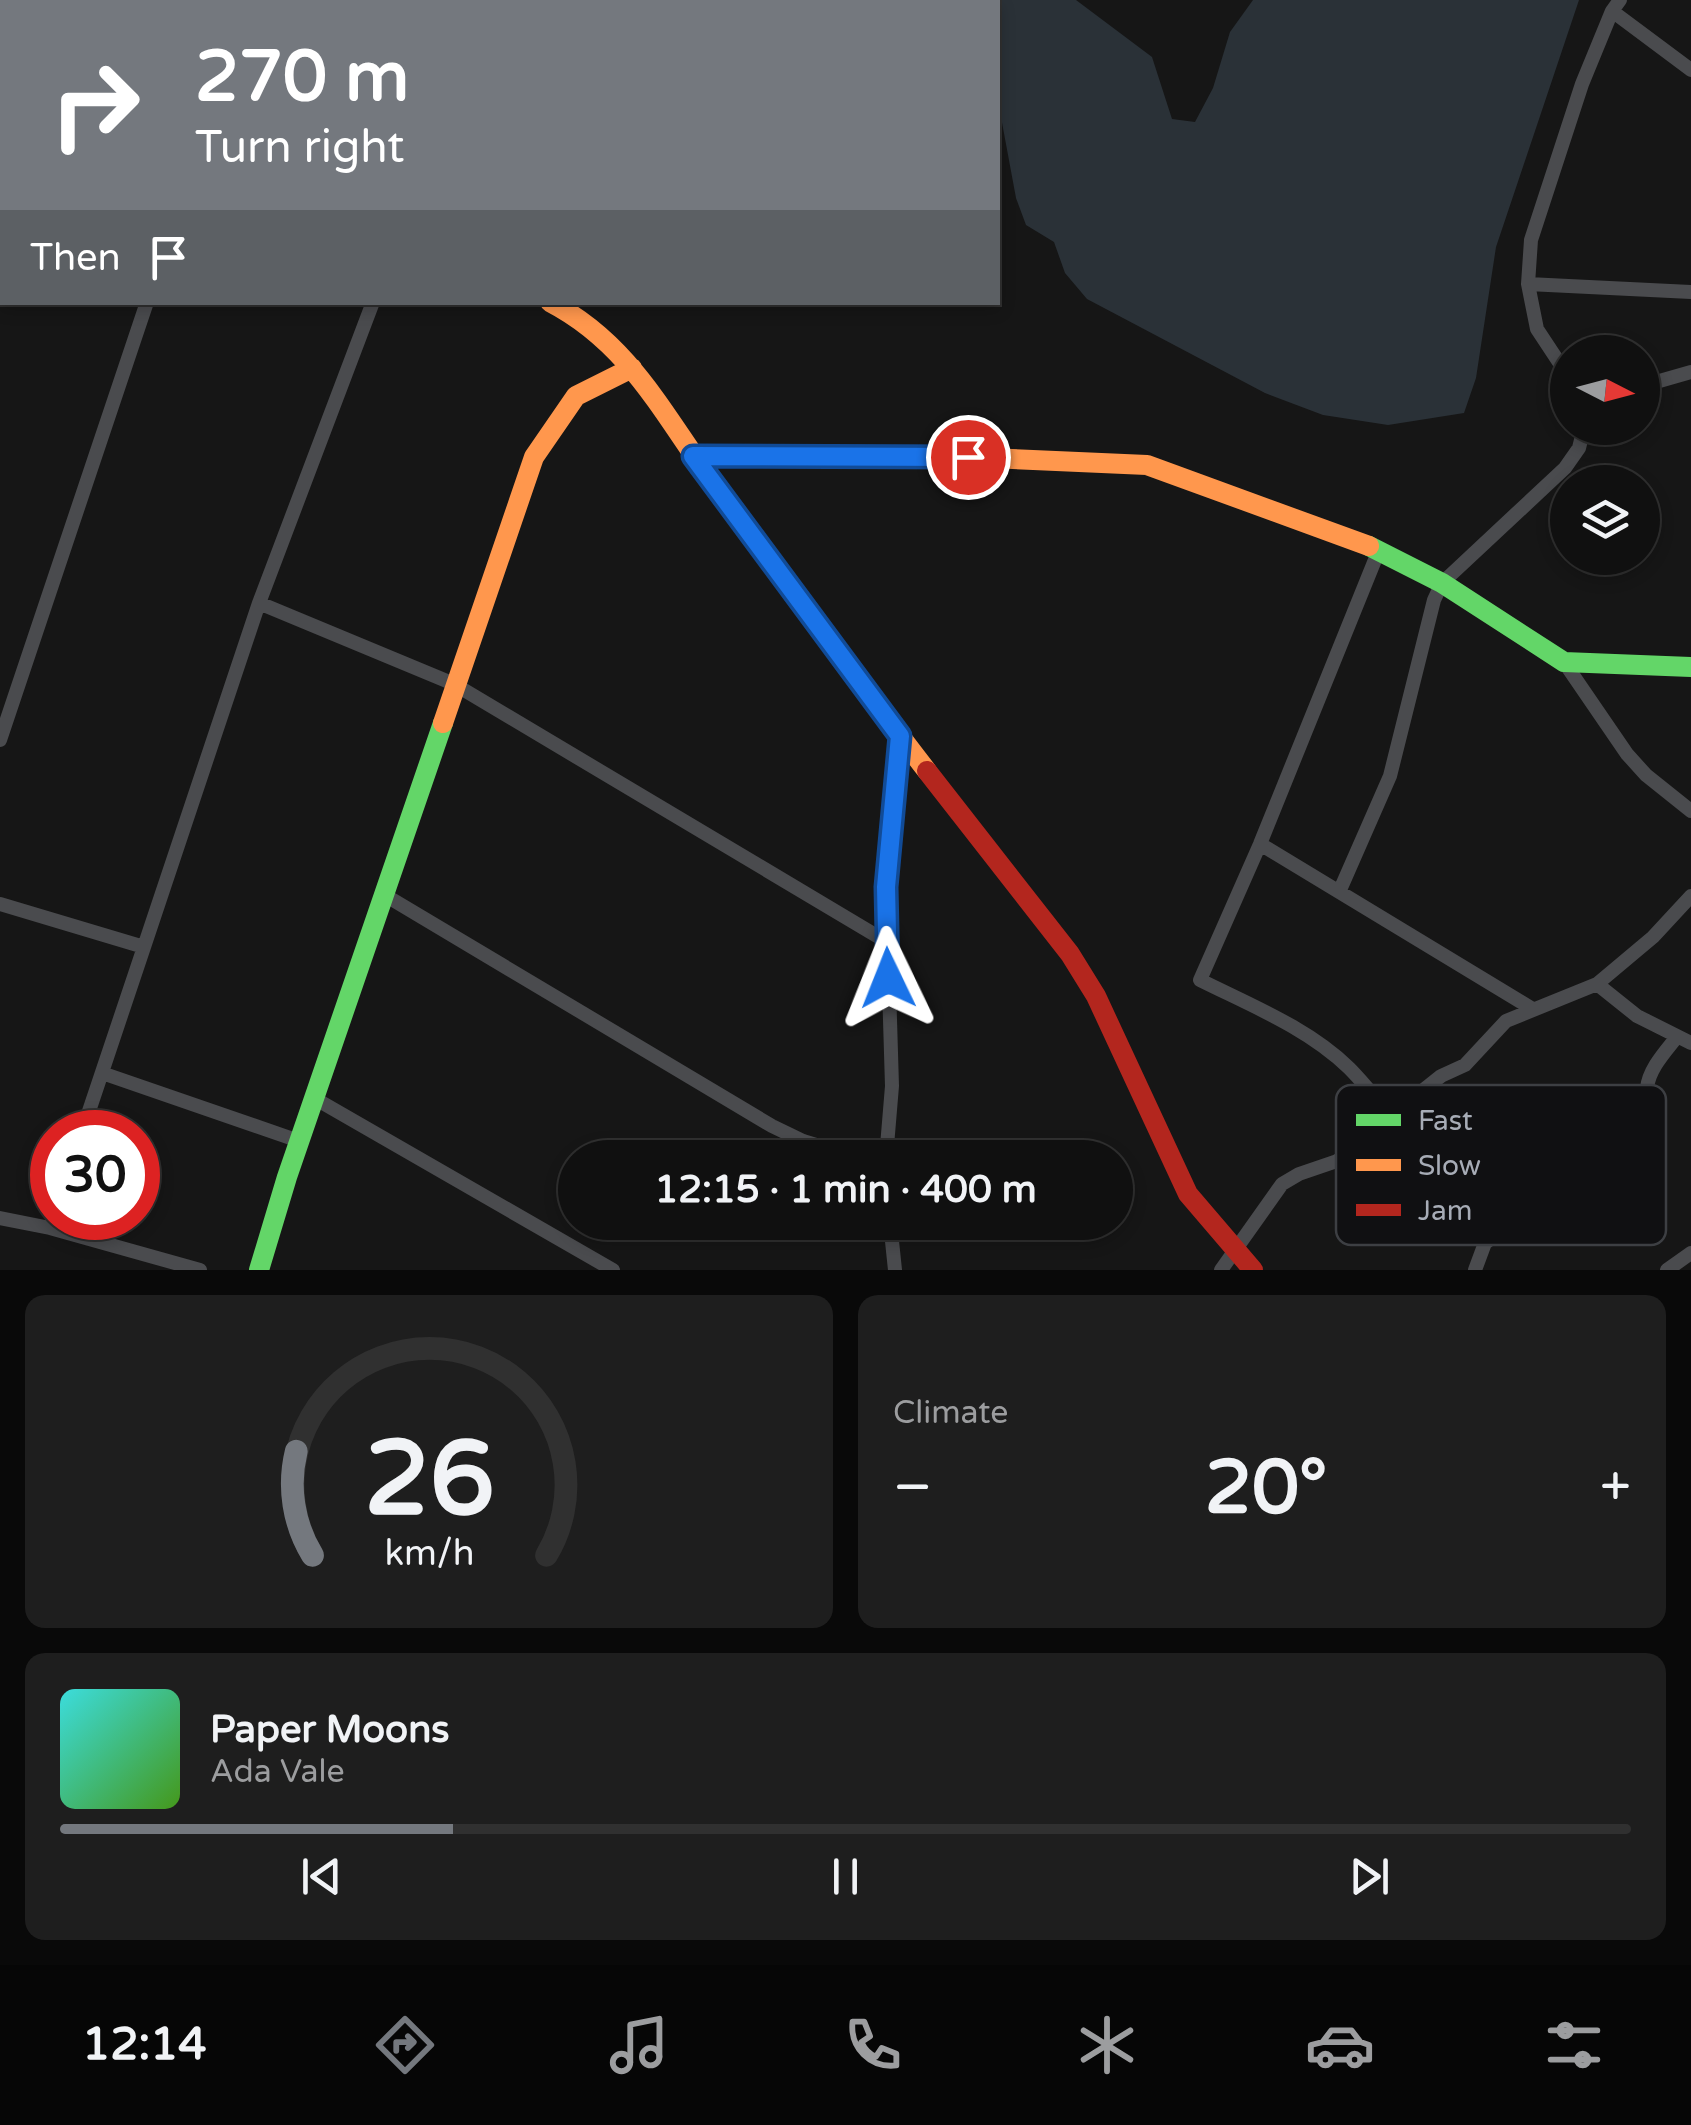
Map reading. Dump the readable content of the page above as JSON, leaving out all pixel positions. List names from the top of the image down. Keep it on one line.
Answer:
{"legend":["Fast","Slow","Jam"],"north":"right","page":{"turn":["270 m","Turn right"],"then":"Then","limit":"30","trip":"12:15 · 1 min · 400 m","tile":"Climate","heat":["−","20°","+"],"song":["Paper Moons","Ada Vale"],"tabs":"12:14","gauge":["26","km/h"]}}
